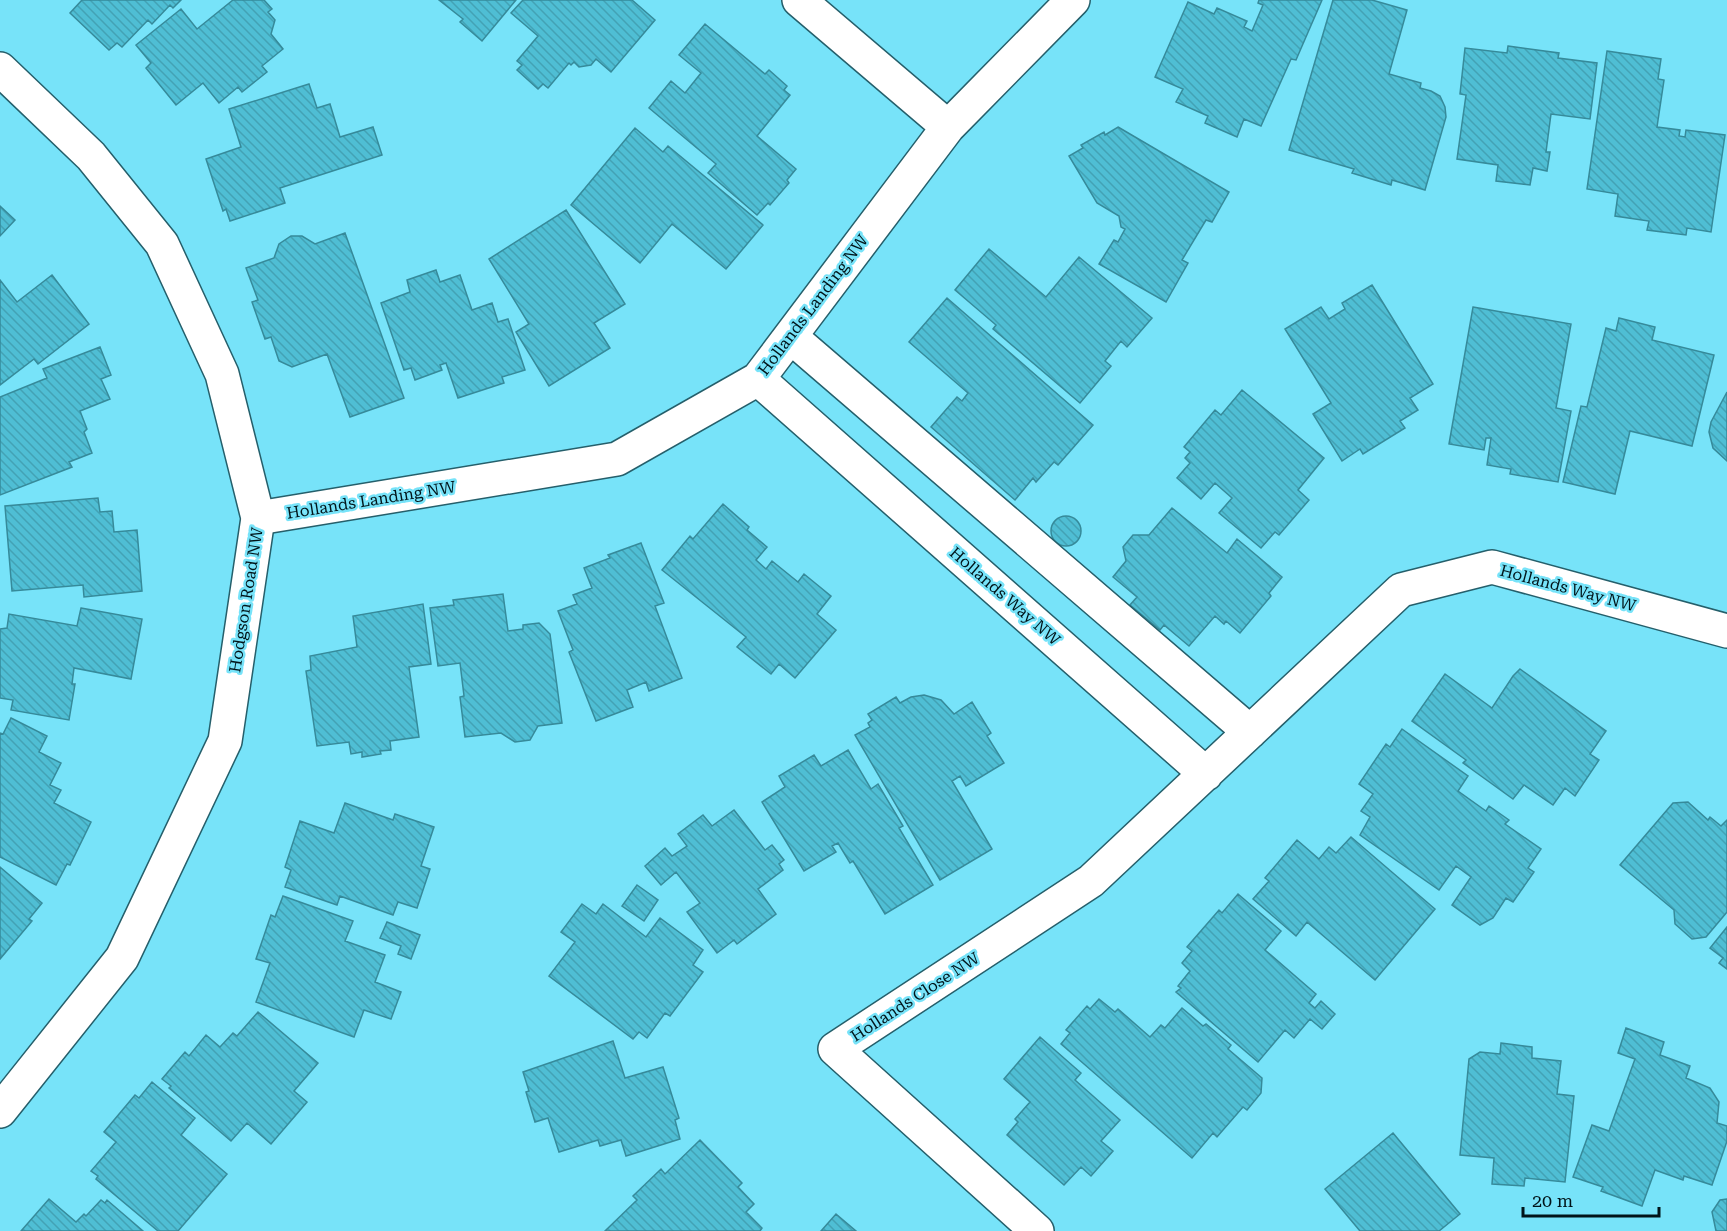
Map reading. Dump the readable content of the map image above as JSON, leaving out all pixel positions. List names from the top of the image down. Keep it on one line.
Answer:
{"streets":{"street":["Hollands Landing NW","Hollands Way NW","Hodgson Road NW","Hollands Close NW"]},"crossings":[["Hollands Landing NW","Hollands Way NW"],["Hollands Landing NW","Hodgson Road NW"],["Hollands Way NW","Hollands Close NW"]],"scale_bar":"20 m"}
